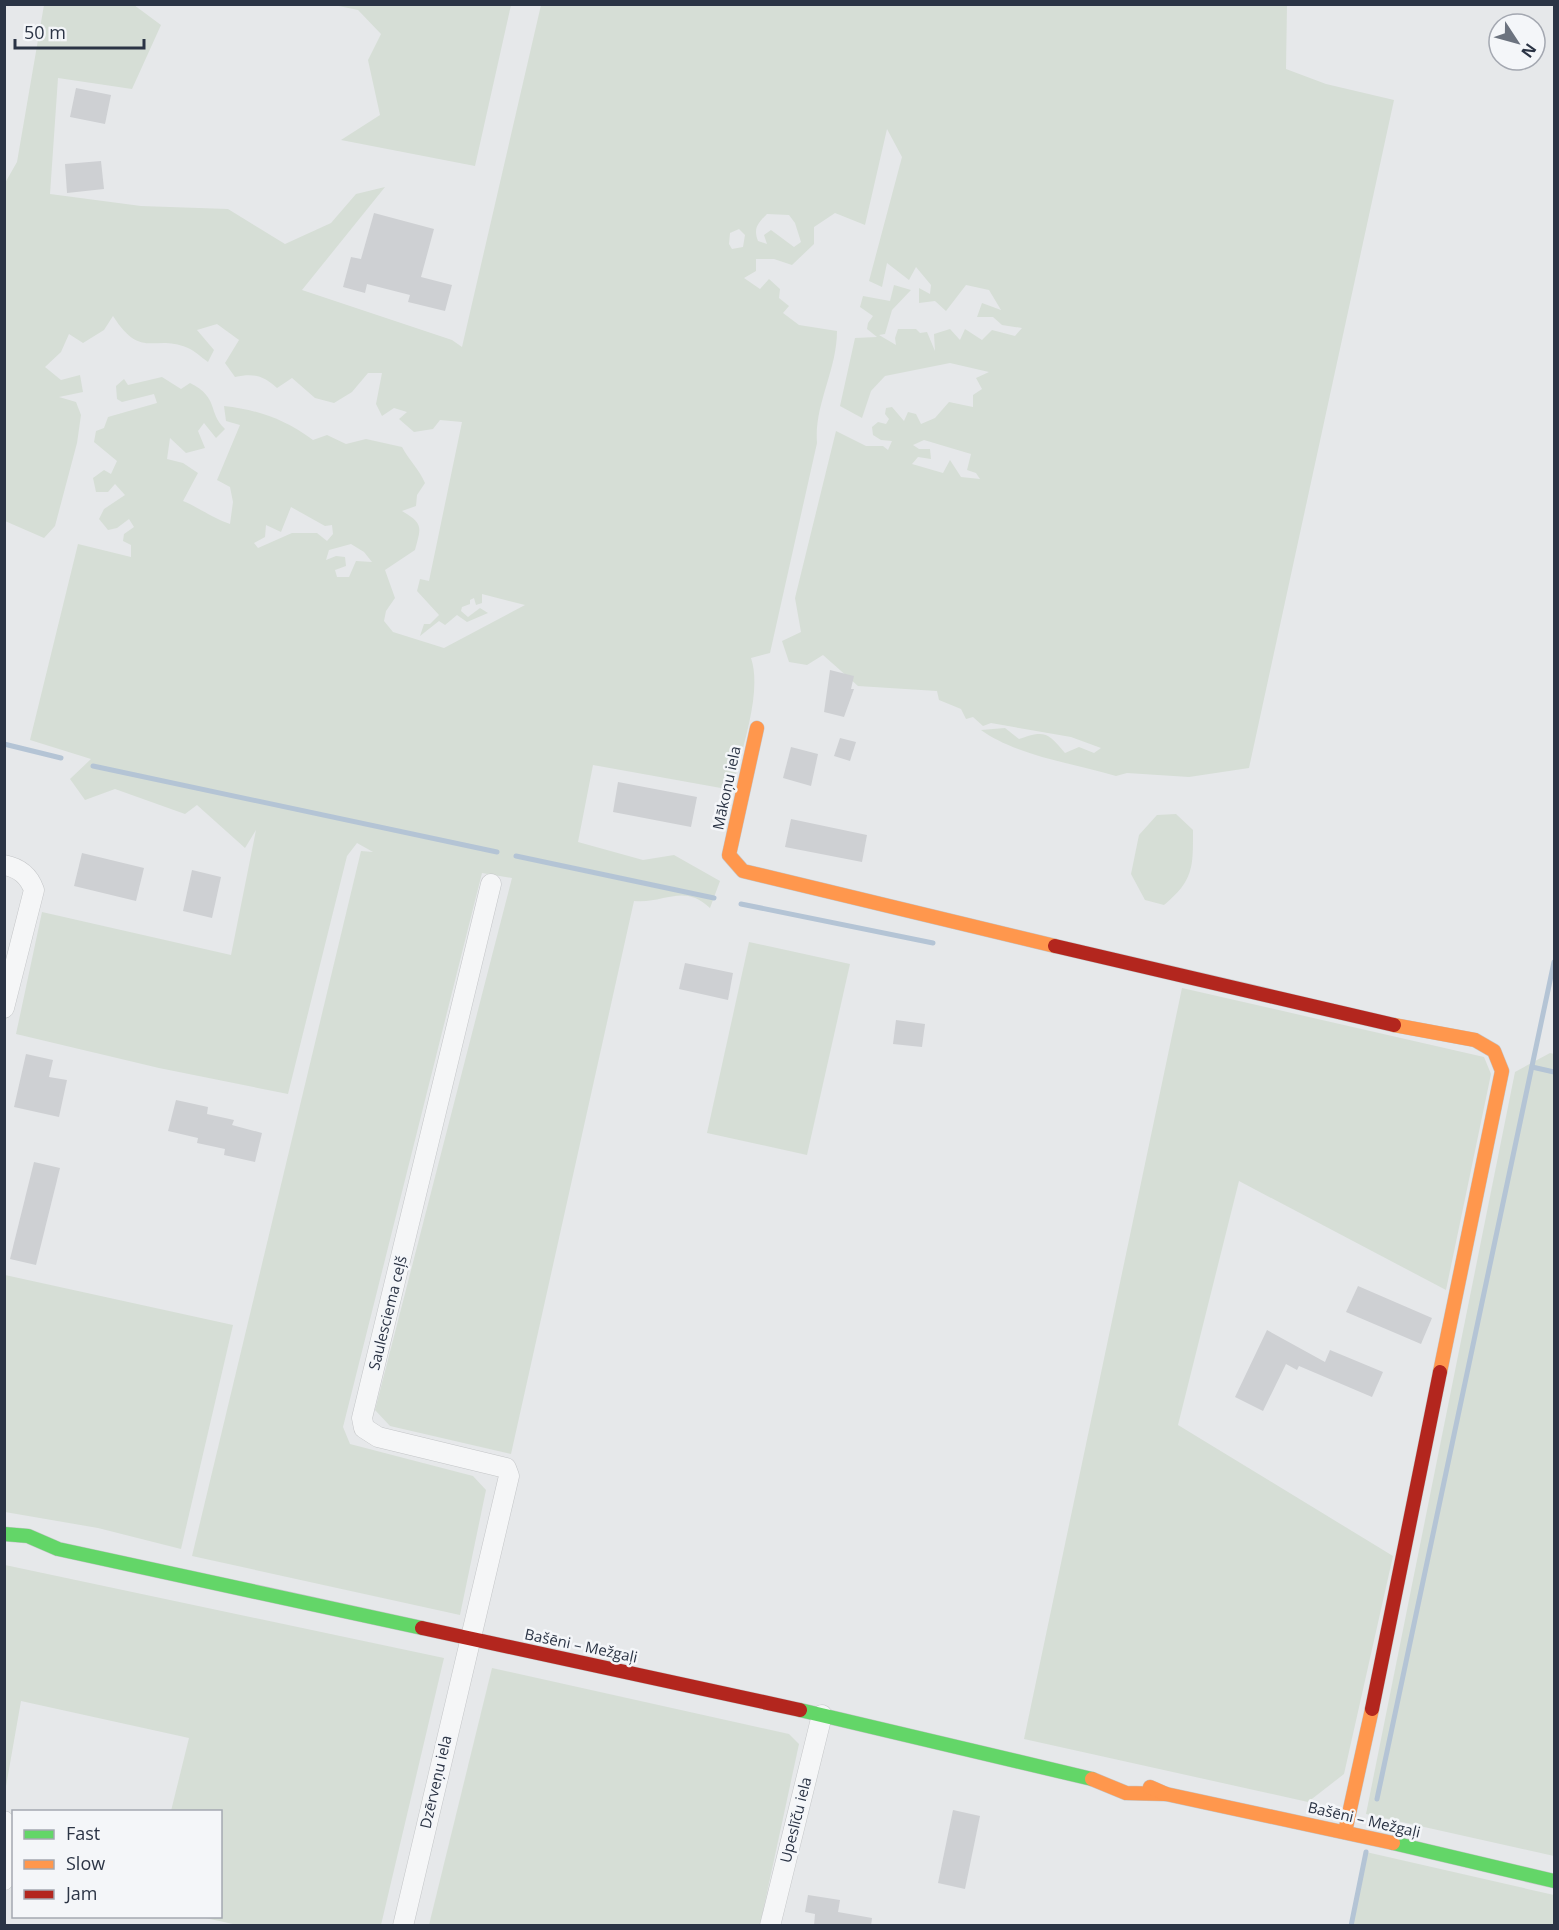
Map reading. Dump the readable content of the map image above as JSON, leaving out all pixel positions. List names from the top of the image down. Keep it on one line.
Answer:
{"streets":{"street":["Mākoņu iela","Saulesciema ceļš","Bašēni – Mežgaļi","Dzērveņu iela","Upeslīču iela"]},"crossings":[["Mākoņu iela","Bašēni – Mežgaļi"],["Saulesciema ceļš","Bašēni – Mežgaļi"],["Saulesciema ceļš","Dzērveņu iela"],["Bašēni – Mežgaļi","Dzērveņu iela"],["Bašēni – Mežgaļi","Upeslīču iela"]],"legend":["Fast","Slow","Jam"],"scale_bar":"50 m","north":"bottom right"}
